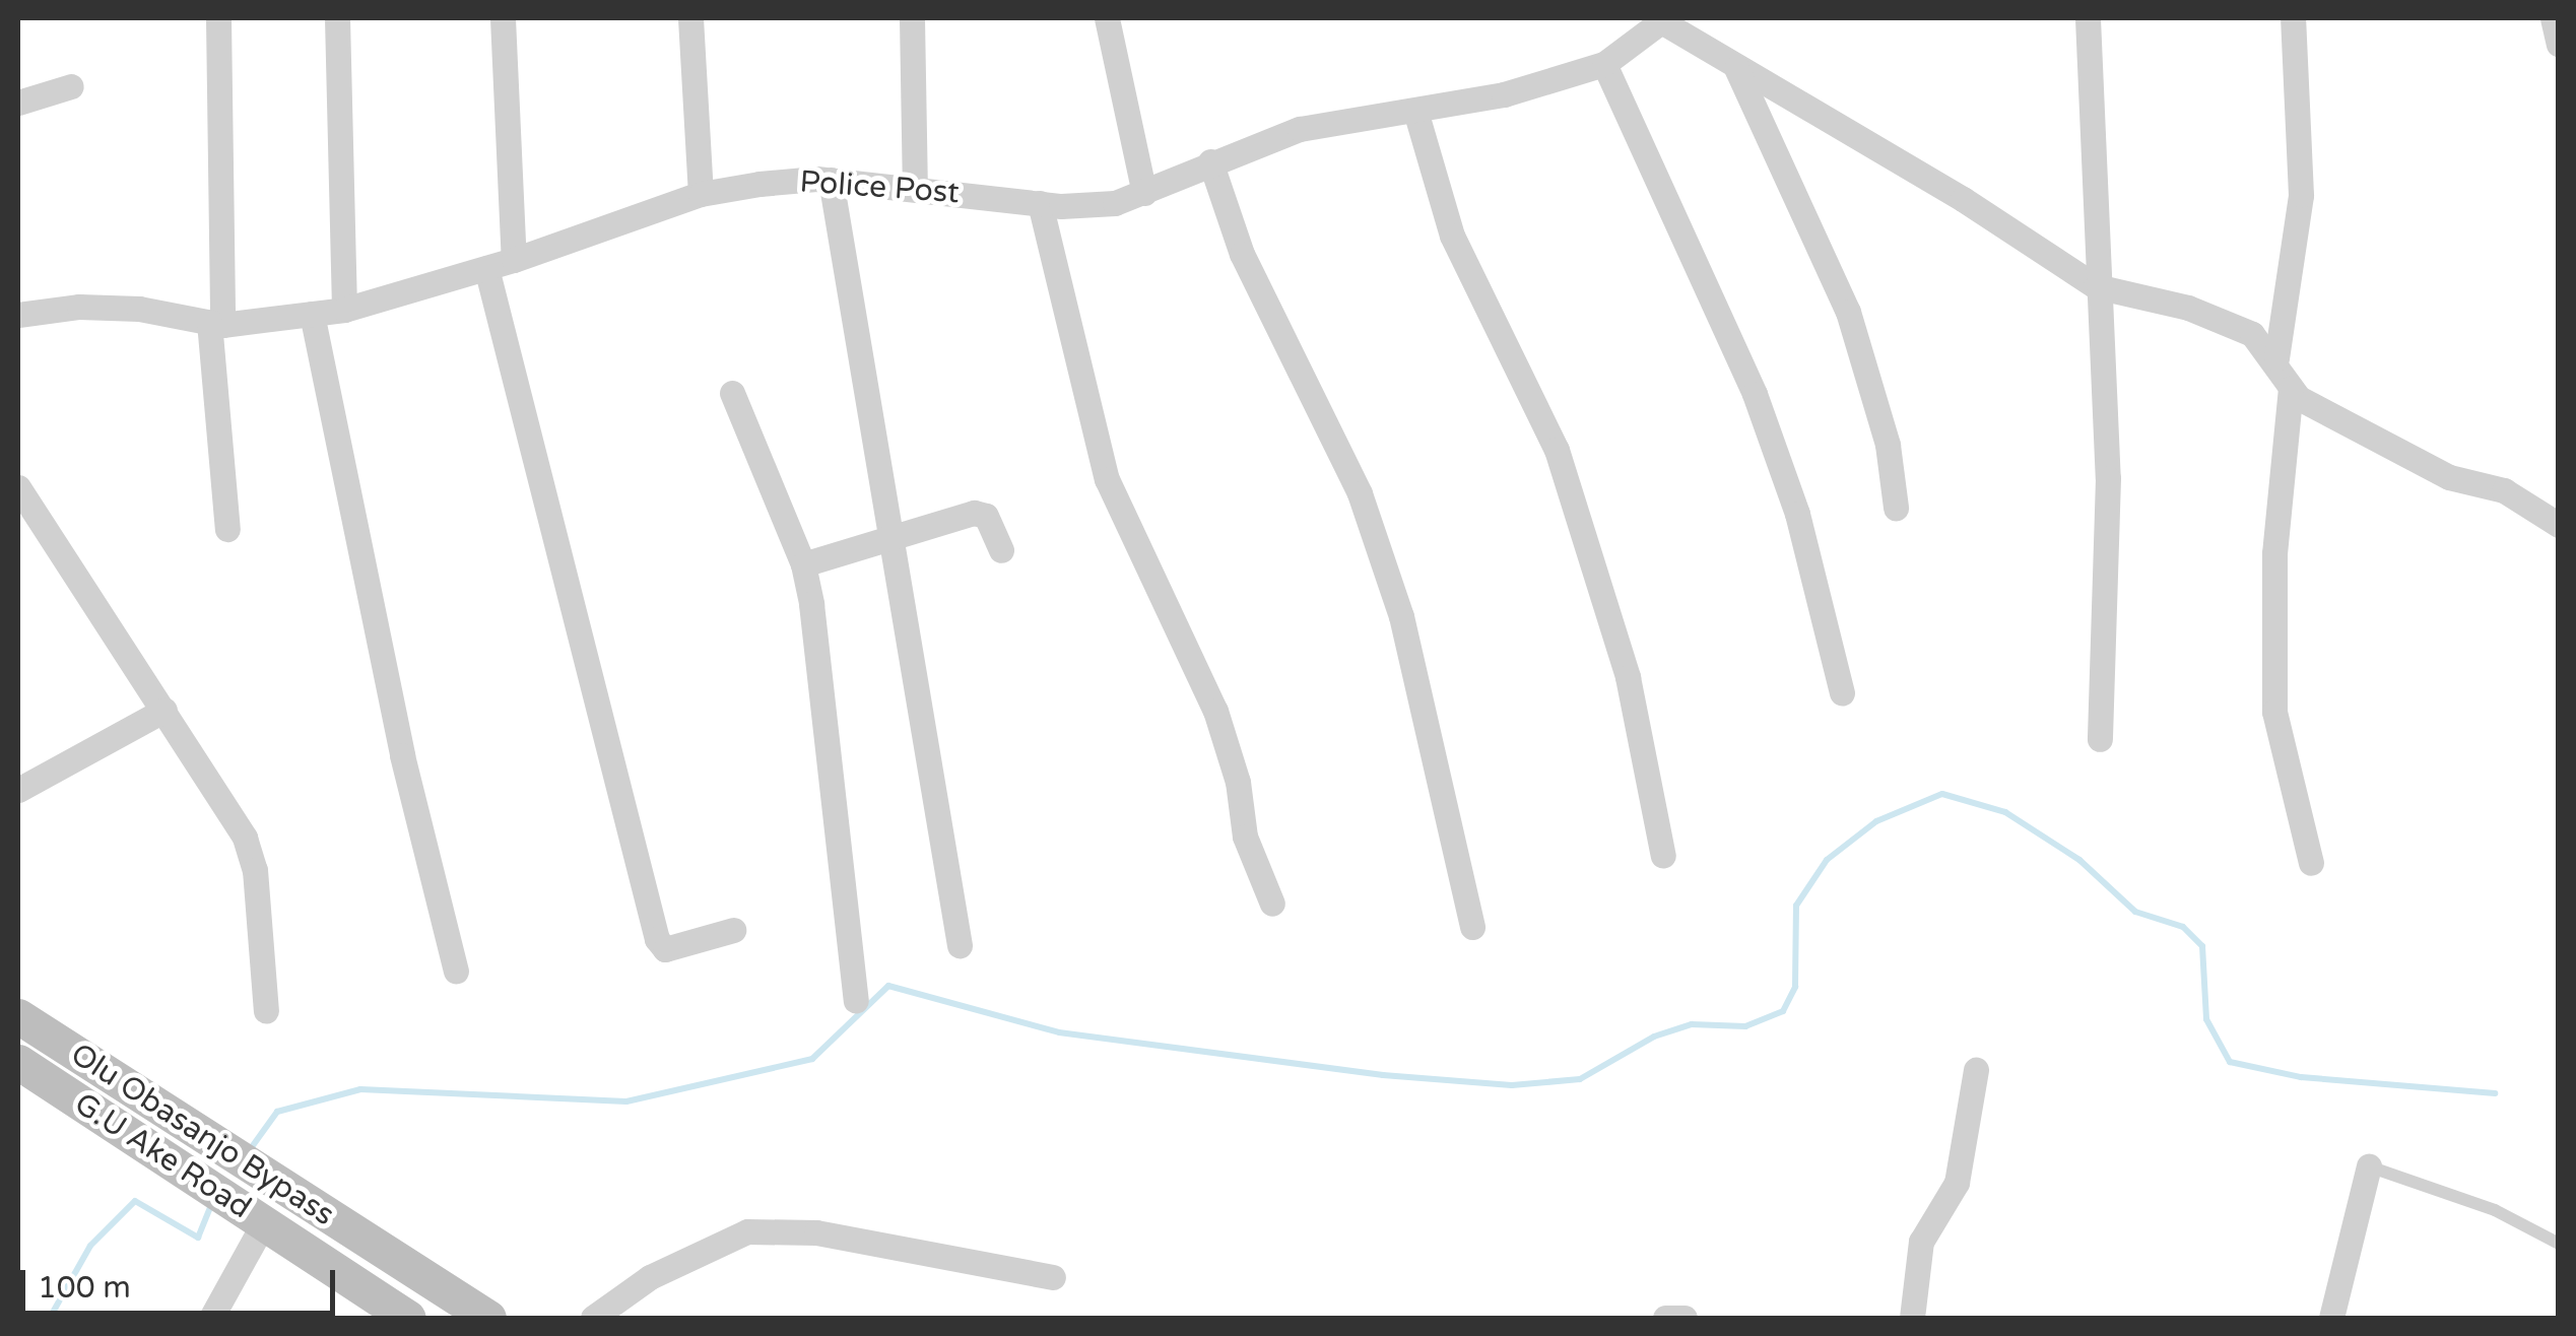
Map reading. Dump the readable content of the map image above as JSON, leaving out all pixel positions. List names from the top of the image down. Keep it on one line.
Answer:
{"streets":{"main road":["Olu Obasanjo Bypass","G.U Ake Road"],"street":["Police Post"]},"scale_bar":"100 m"}
